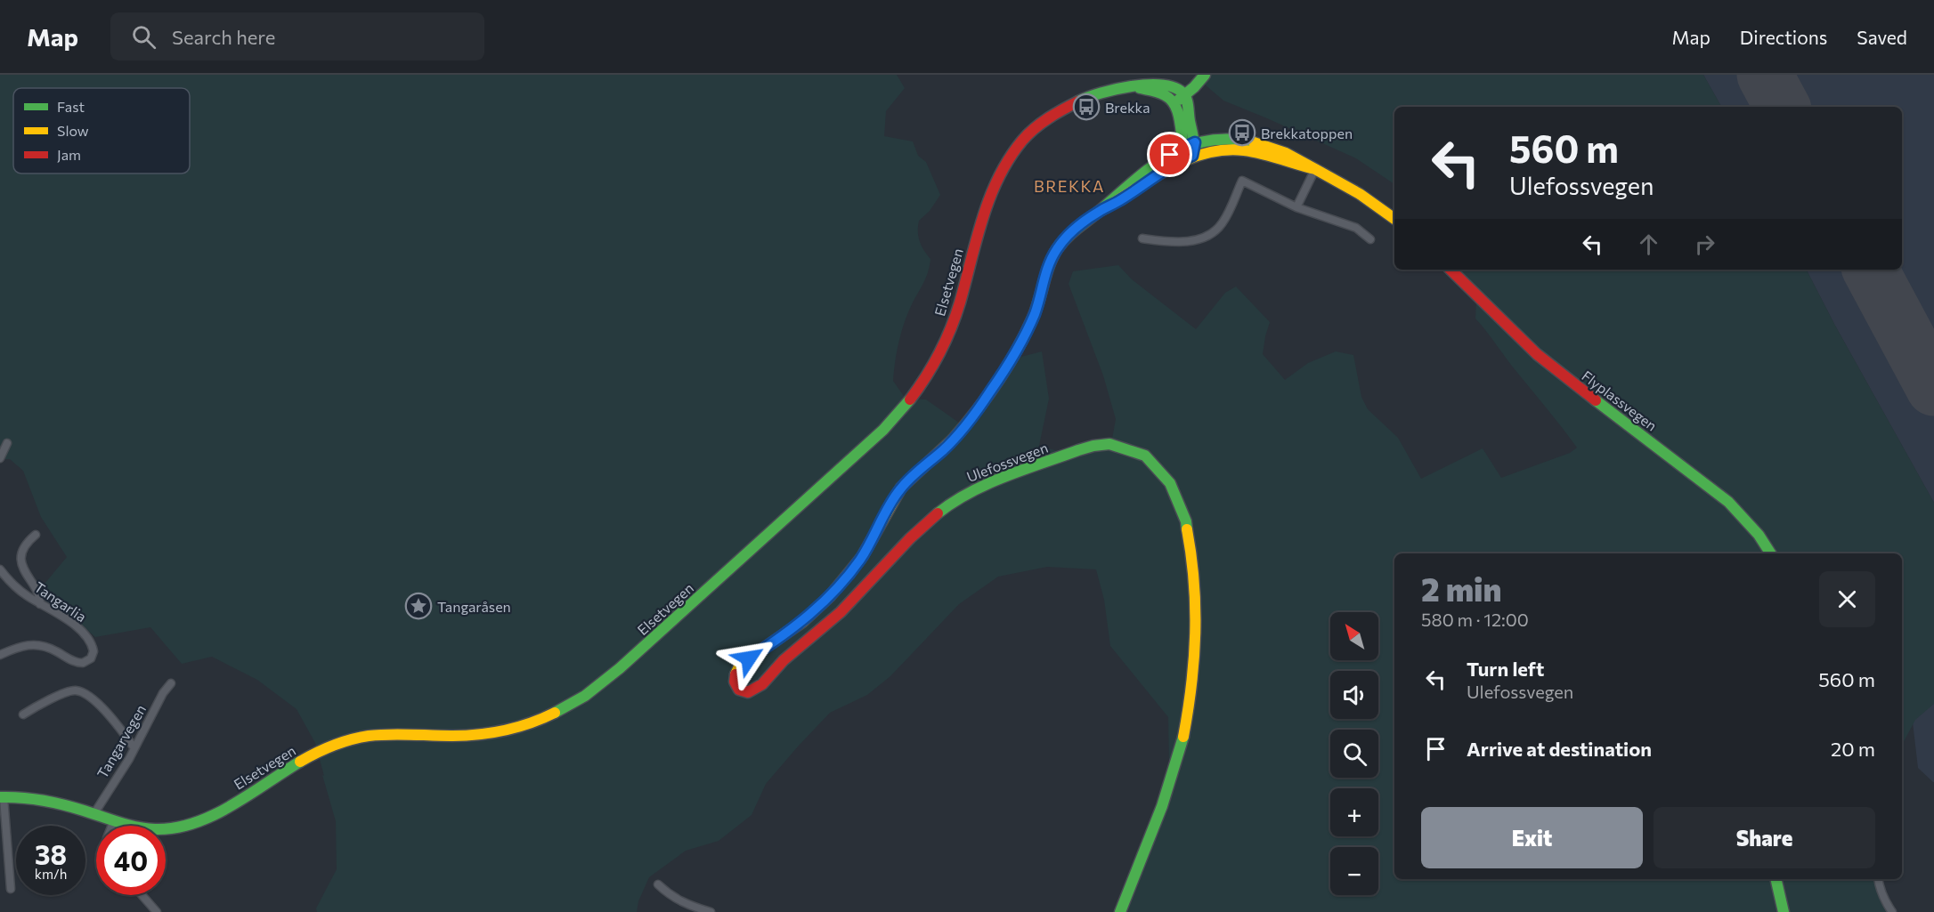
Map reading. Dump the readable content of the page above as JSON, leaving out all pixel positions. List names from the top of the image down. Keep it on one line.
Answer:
{"streets":{"main road":["Elsetvegen","Flyplassvegen","Ulefossvegen"],"street":["Tangarlia","Tangarvegen"]},"crossings":[["Elsetvegen","Tangarvegen"]],"districts":["BREKKA"],"places":{"bus stop":["Brekka","Brekkatoppen"],"place":["Tangaråsen"]},"legend":["Fast","Slow","Jam"],"north":"top left","page":{"header":"Map","search":"Search here","nav":["Map","Directions","Saved"],"turn":["560 m","Ulefossvegen"],"heading":["2 min","580 m · 12:00"],"map_buttons":["+","−"],"list":[{"name":"Turn left","note":"Ulefossvegen","value":"560 m"},{"name":"Arrive at destination","value":"20 m"}],"buttons":["Exit","Share"],"speed":"38 km/h","limit":"40"}}
